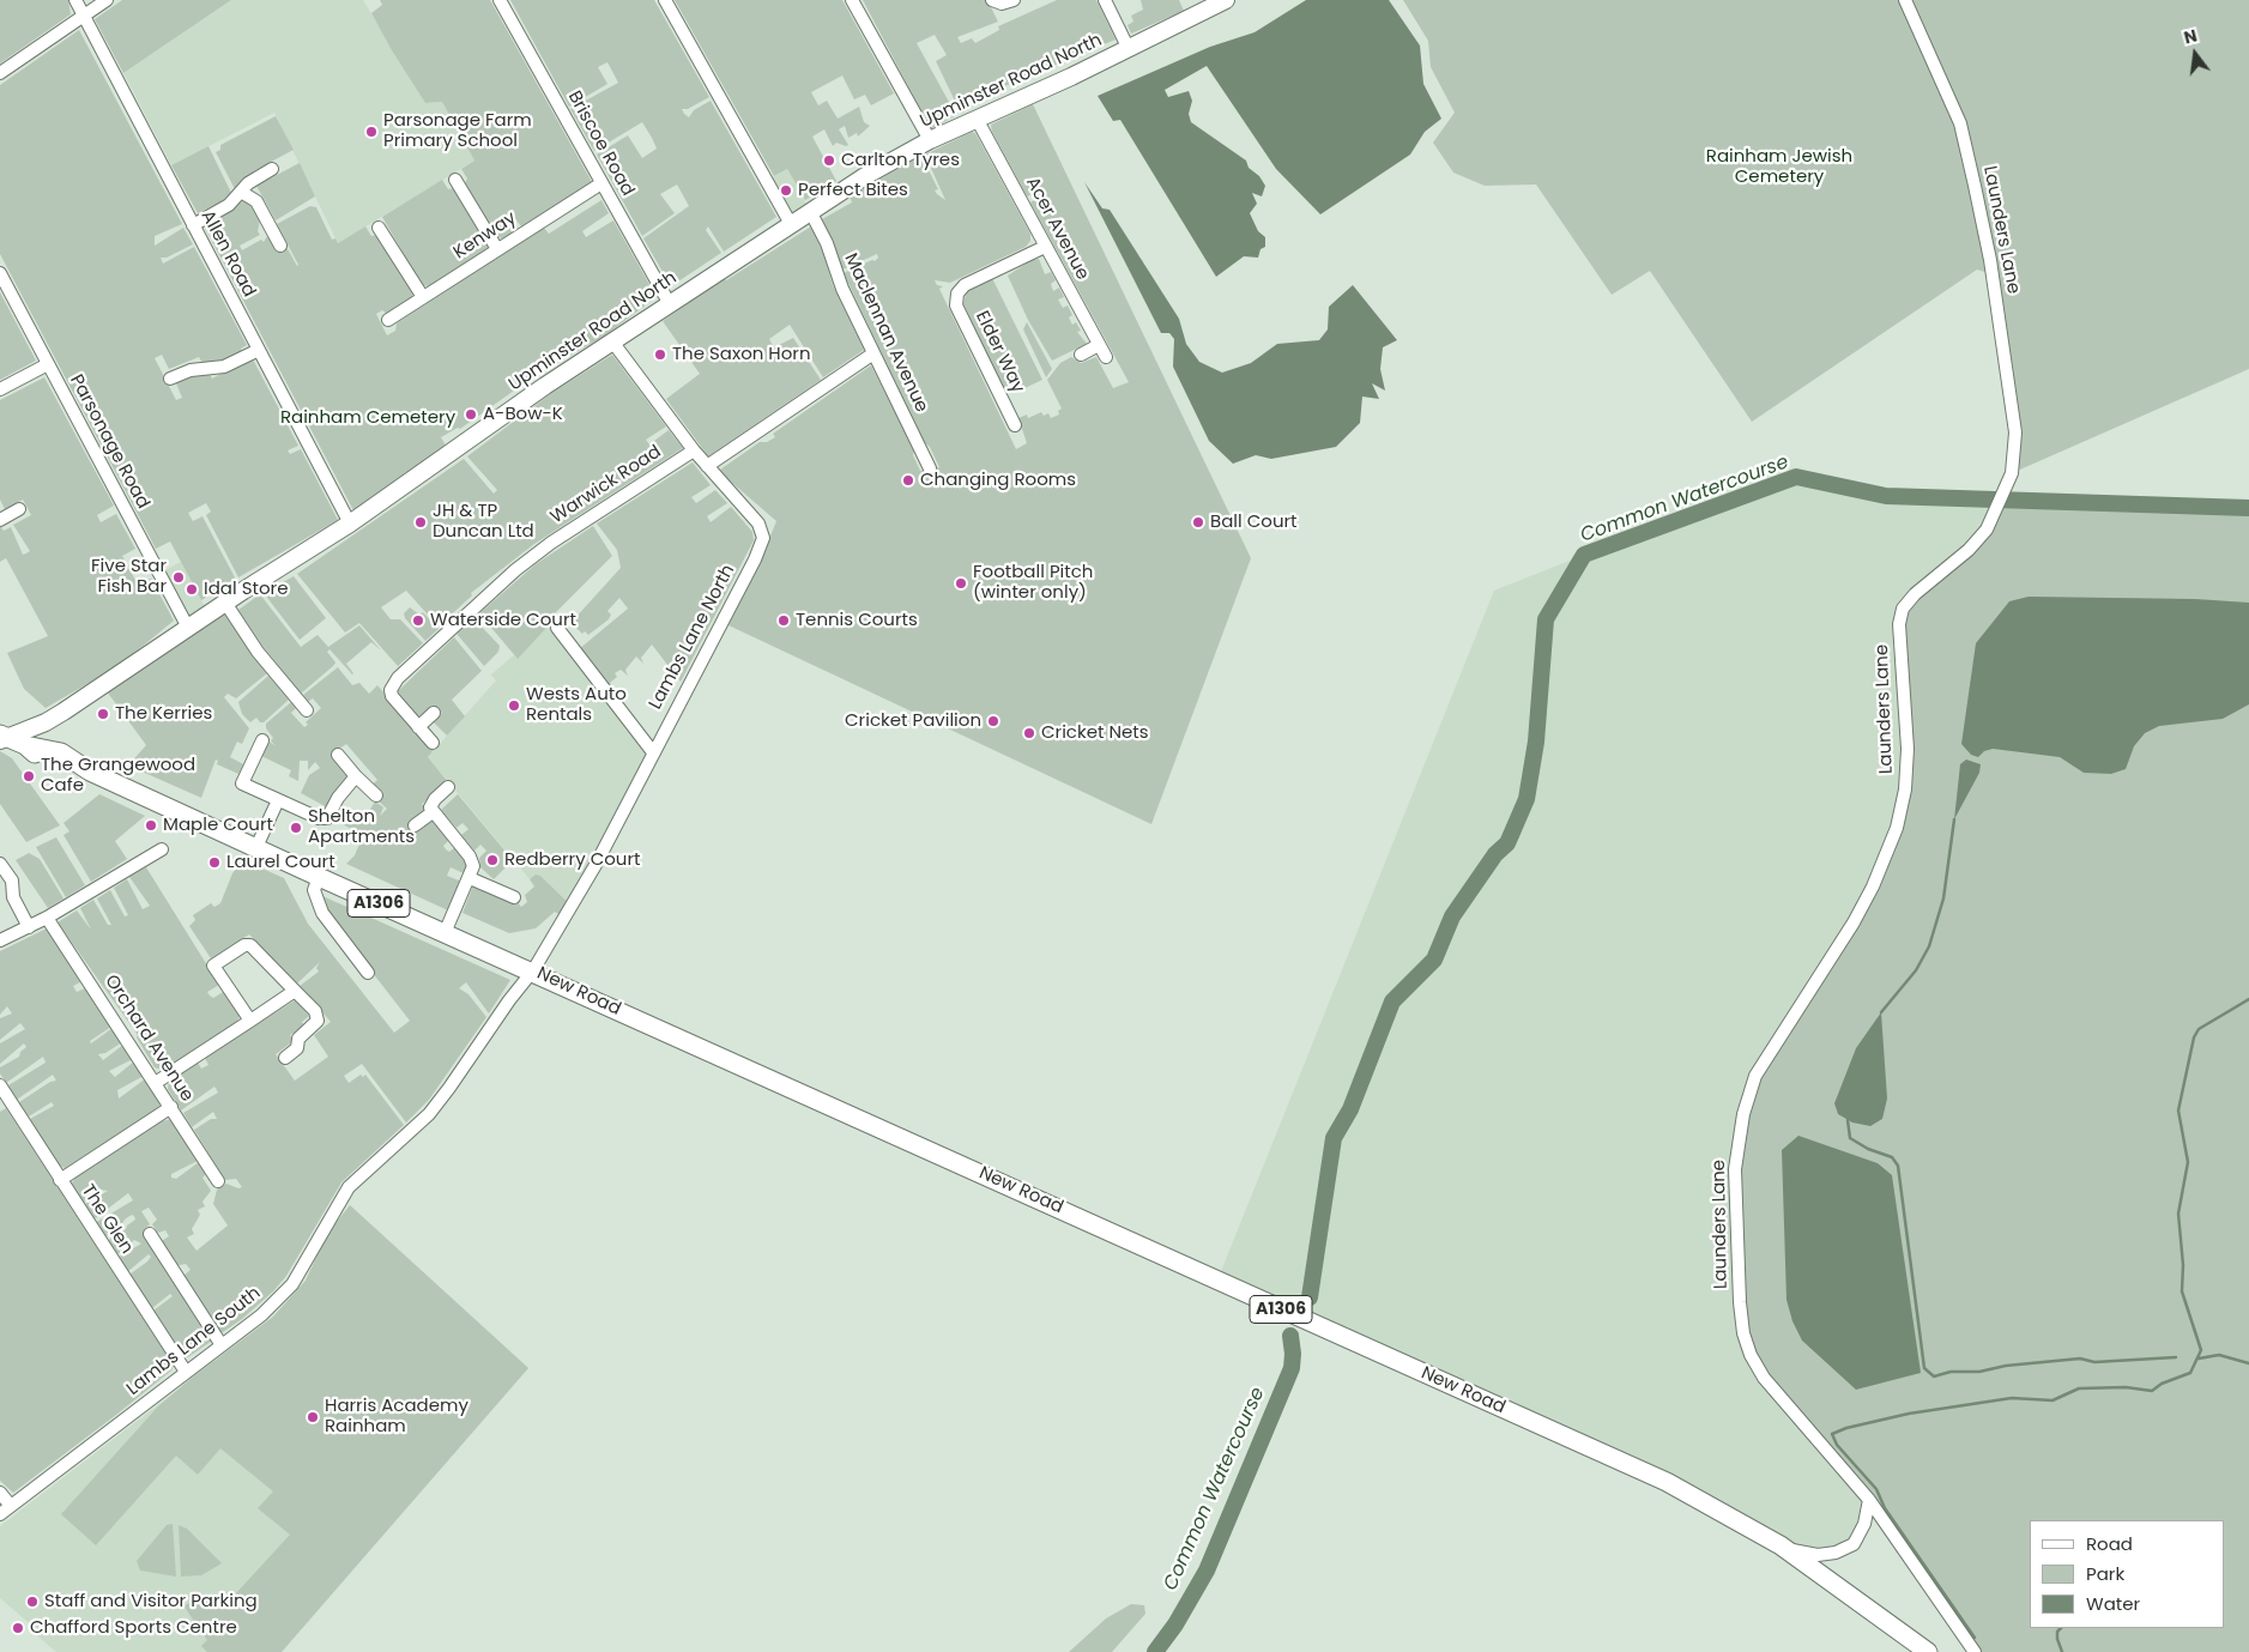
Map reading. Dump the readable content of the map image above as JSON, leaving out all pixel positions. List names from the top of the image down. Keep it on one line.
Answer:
{"streets":{"main road":["A1306","New Road"],"street":["Upminster Road North","Briscoe Road","Acer Avenue","Launders Lane","Kenway","Allen Road","Maclennan Avenue","Elder Way","Parsonage Road","Warwick Road","Lambs Lane North","Orchard Avenue","The Glen","Lambs Lane South"]},"crossings":[["Upminster Road North","Briscoe Road"],["Upminster Road North","Acer Avenue"],["Upminster Road North","Allen Road"],["Upminster Road North","Maclennan Avenue"],["Upminster Road North","Parsonage Road"],["Upminster Road North","Lambs Lane North"],["Upminster Road North","New Road"],["Briscoe Road","Kenway"],["Acer Avenue","Elder Way"],["Warwick Road","Lambs Lane North"],["Lambs Lane North","New Road"],["Lambs Lane North","Lambs Lane South"],["New Road","Lambs Lane South"],["The Glen","Lambs Lane South"]],"water":["Common Watercourse"],"parks":["Rainham Jewish Cemetery","Rainham Cemetery"],"places":["Parsonage Farm Primary School","Carlton Tyres","Perfect Bites","The Saxon Horn","A-Bow-K","Changing Rooms","JH & TP Duncan Ltd","Ball Court","Five Star Fish Bar","Football Pitch (winter only)","Idal Store","Waterside Court","Tennis Courts","Wests Auto Rentals","The Kerries","Cricket Pavilion","Cricket Nets","The Grangewood Cafe","Maple Court","Shelton Apartments","Redberry Court","Laurel Court","Harris Academy Rainham","Staff and Visitor Parking","Chafford Sports Centre"],"legend":["Road","Park","Water"],"north":"top"}
